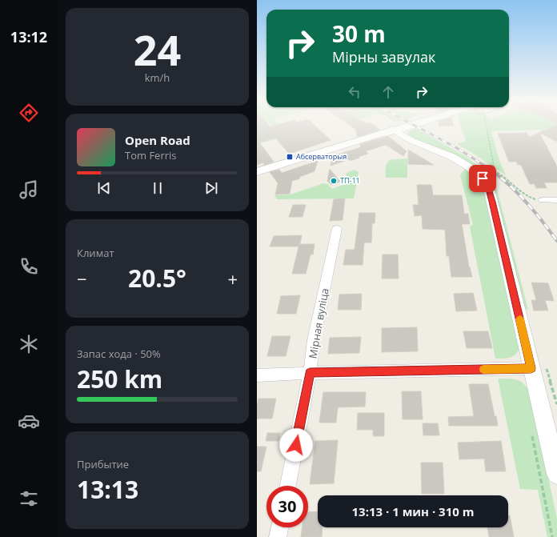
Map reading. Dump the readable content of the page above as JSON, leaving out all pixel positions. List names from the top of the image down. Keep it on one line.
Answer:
{"streets":{"street":["Мірная вуліца"]},"places":{"transit":["Абсерваторыя"],"other":["ТП-11"]},"page":{"tabs":"13:12","tile":[["24","km/h"],"Климат",["Запас хода · 50%","250 km"],["Прибытие","13:13"]],"turn":["30 m","Мірны завулак"],"song":["Open Road","Tom Ferris"],"heat":["−","20.5°","+"],"limit":"30","trip":"13:13 · 1 мин · 310 m"}}
